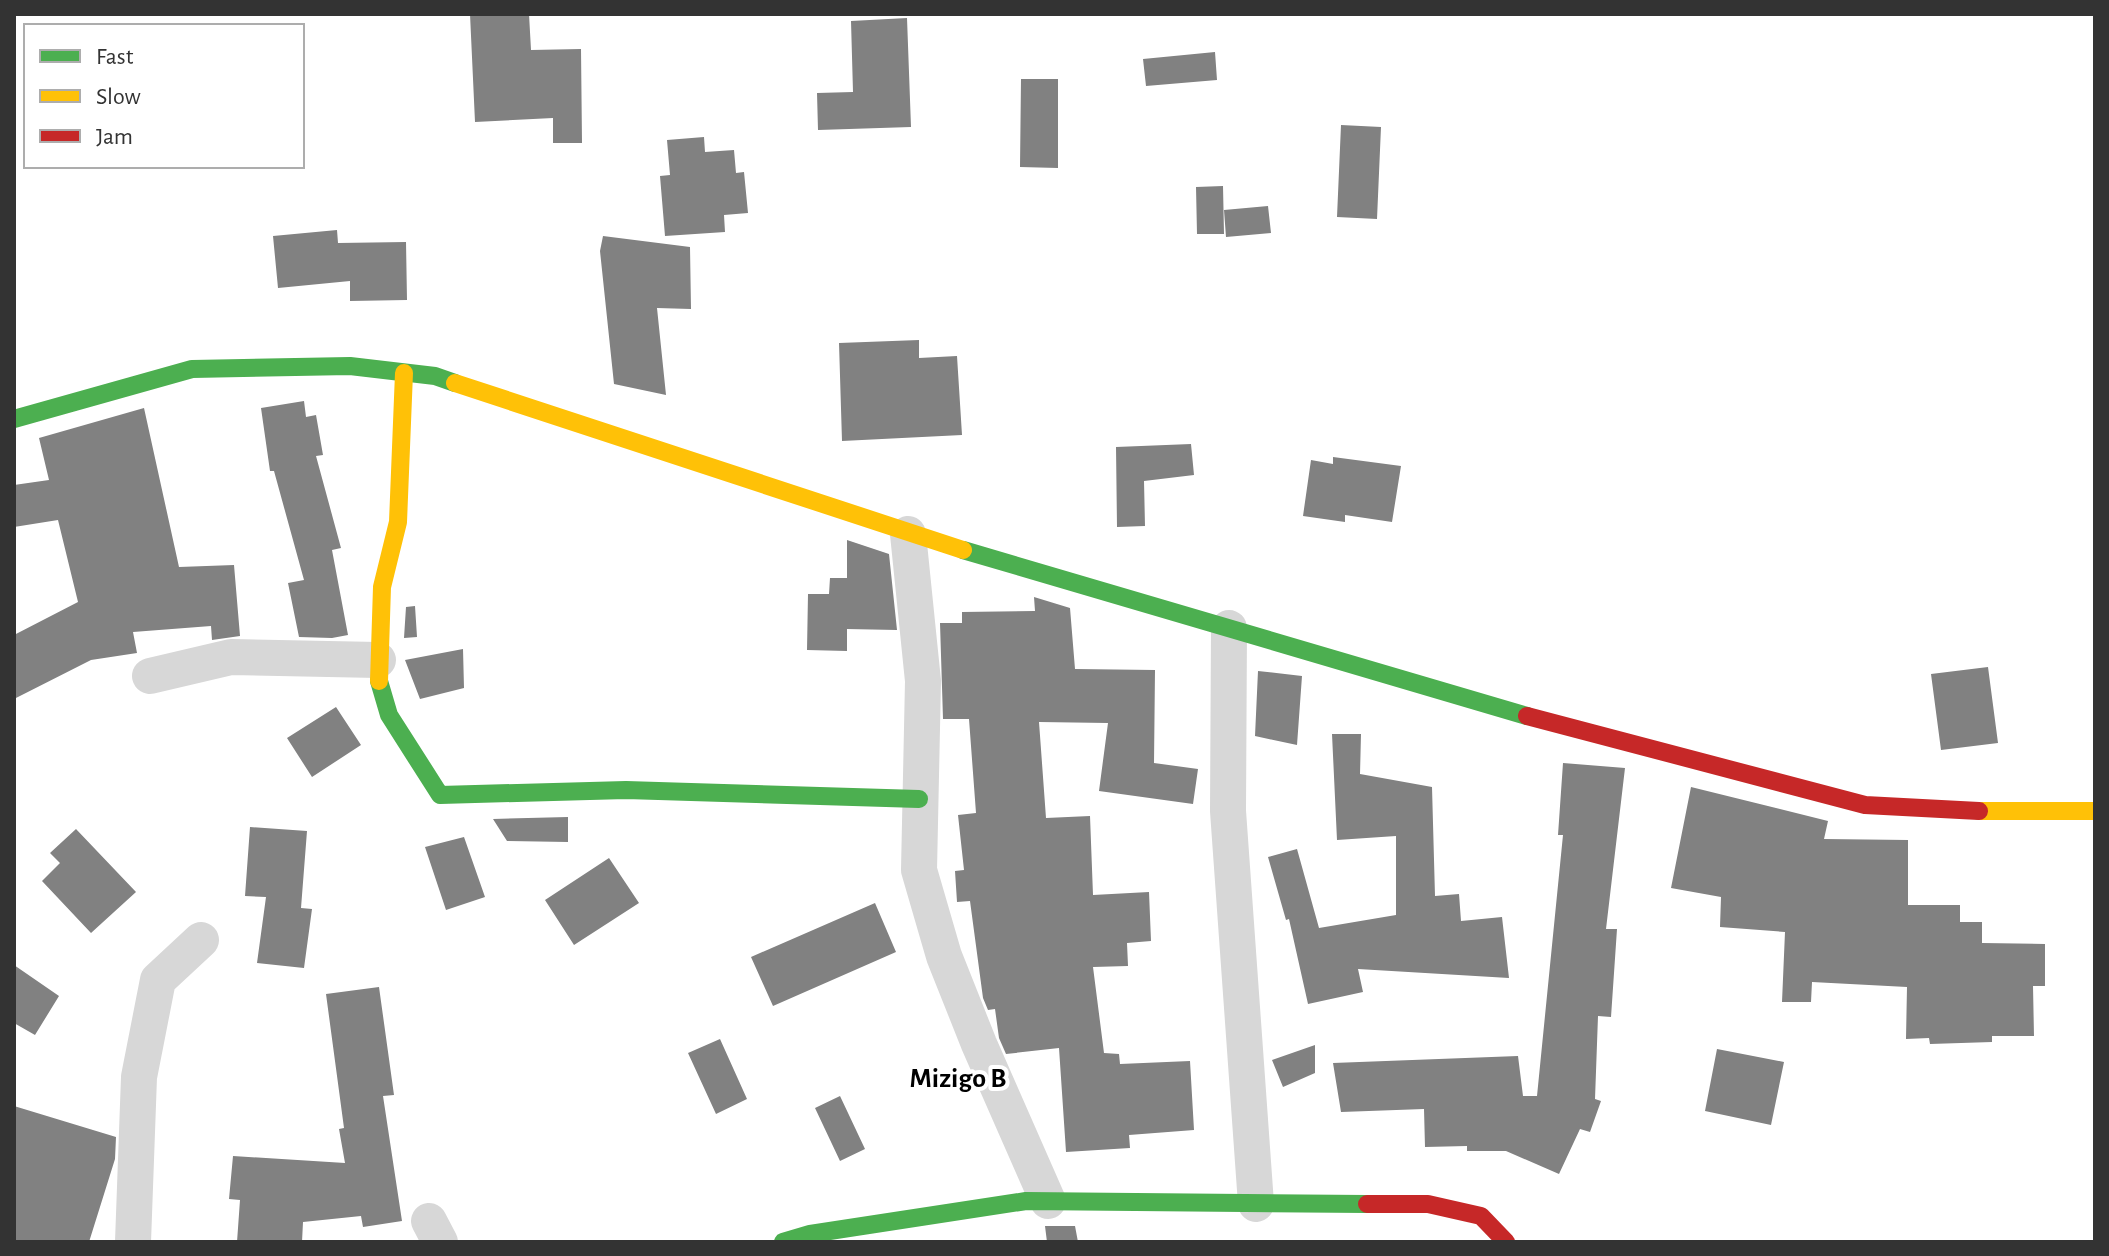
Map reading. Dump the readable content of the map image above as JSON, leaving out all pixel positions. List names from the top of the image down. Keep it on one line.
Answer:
{"districts":["Mizigo B"],"legend":["Fast","Slow","Jam"]}
